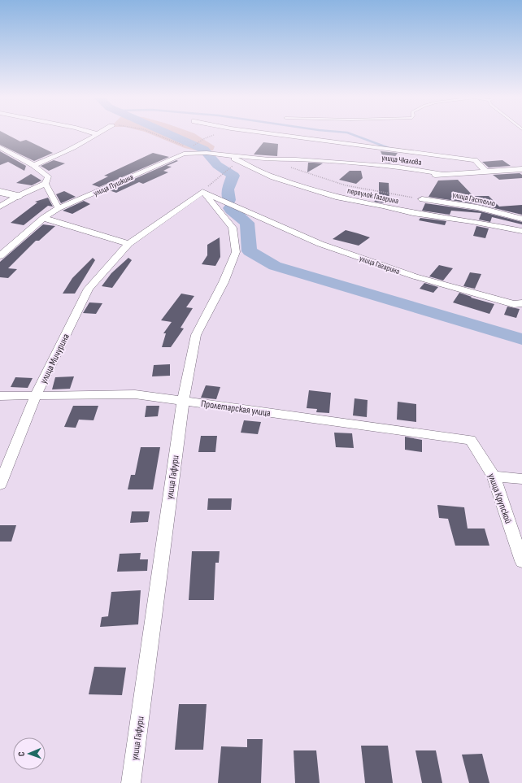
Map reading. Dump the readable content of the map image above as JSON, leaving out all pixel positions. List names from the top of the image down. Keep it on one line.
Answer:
{"streets":{"street":["улица Чкалова","улица Пушкина","переулок Гагарина","улица Гастелло","улица Гагарина","улица Мичурина","Пролетарская улица","улица Гафури","улица Крупской"]},"crossings":[["улица Чкалова","улица Пушкина"],["улица Чкалова","переулок Гагарина"],["улица Гагарина","улица Мичурина"],["улица Гагарина","улица Гафури"],["улица Мичурина","Пролетарская улица"],["улица Мичурина","улица Гафури"],["Пролетарская улица","улица Гафури"],["Пролетарская улица","улица Крупской"]],"north":"left"}
